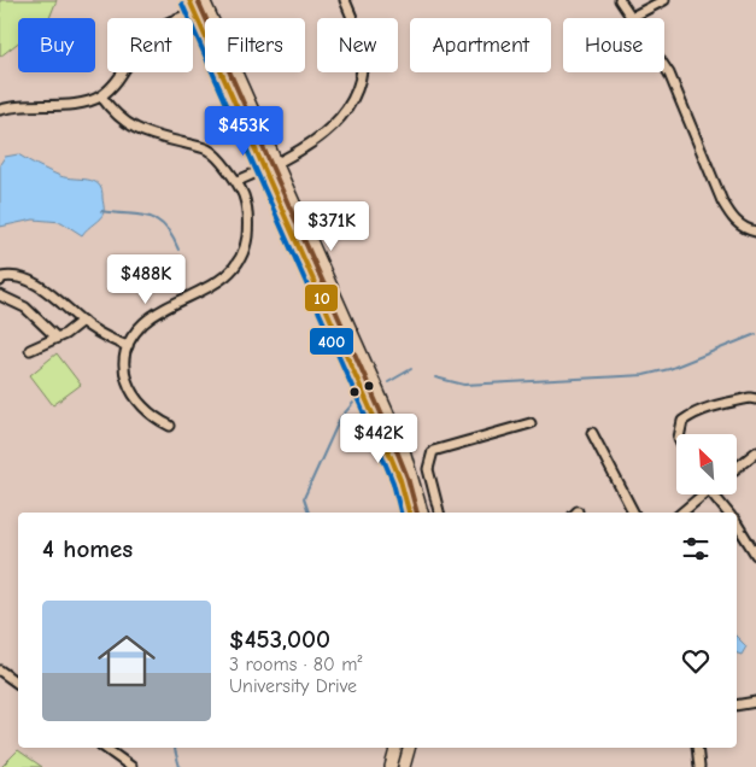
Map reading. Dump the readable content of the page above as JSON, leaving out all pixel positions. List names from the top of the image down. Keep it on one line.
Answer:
{"lines":["transit line 10","transit line 400"],"north":"top left","page":{"chip":["Buy","Rent","Filters","New","Apartment","House"],"price":["$453K","$371K","$488K","$442K"],"heading":"4 homes","list":[{"name":"$453,000","note":"3 rooms · 80 m² · University Drive"}]}}
